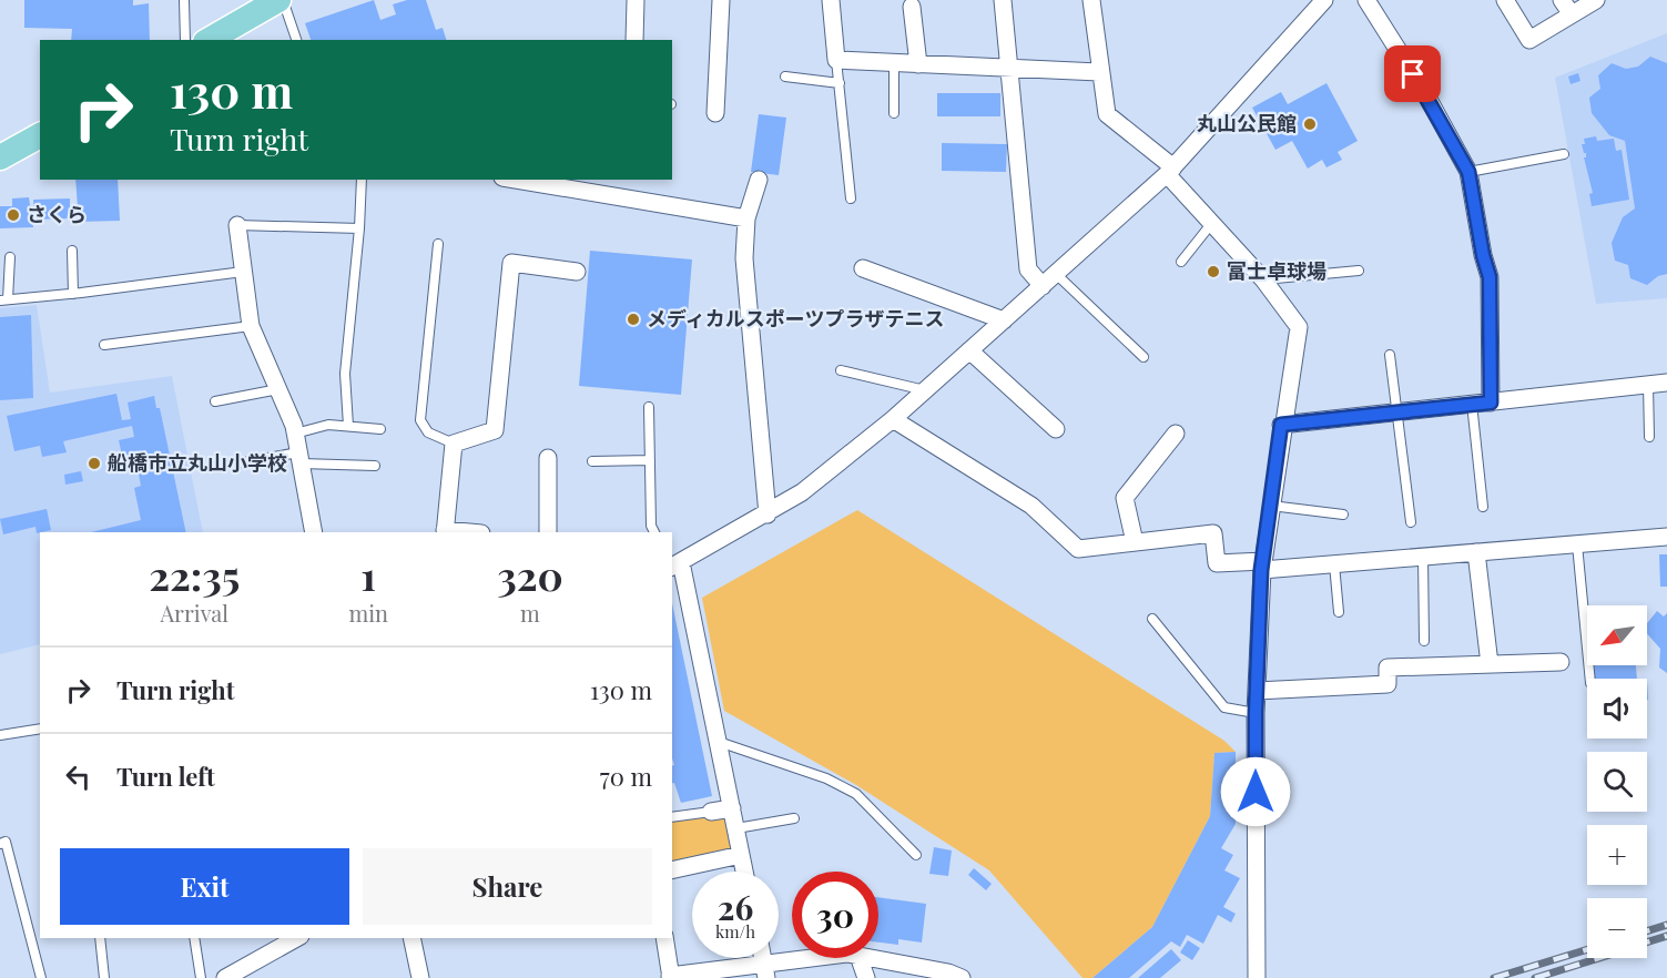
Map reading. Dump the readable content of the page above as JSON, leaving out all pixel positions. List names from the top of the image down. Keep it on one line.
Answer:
{"places":["丸山公民館","さくら","富士卓球場","メディカルスポーツプラザテニス","船橋市立丸山小学校"],"north":"bottom left","page":{"turn":["130 m","Turn right"],"eta":["22:35","Arrival","1","min","320","m"],"map_buttons":["+","−"],"list":[{"name":"Turn right","value":"130 m"},{"name":"Turn left","value":"70 m"}],"buttons":["Exit","Share"],"speed":"26 km/h","limit":"30"}}
